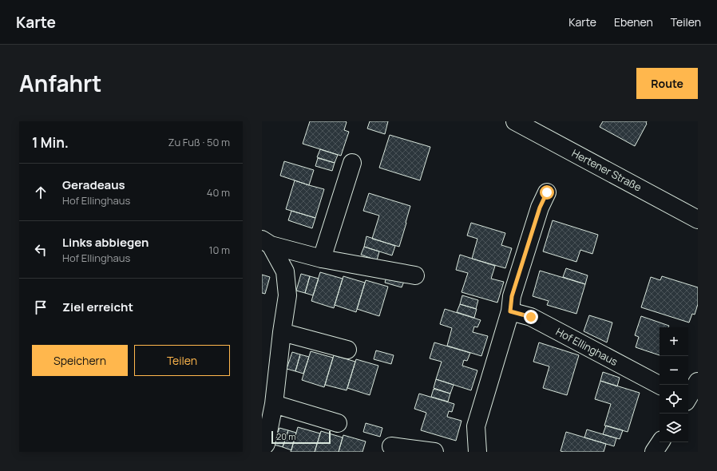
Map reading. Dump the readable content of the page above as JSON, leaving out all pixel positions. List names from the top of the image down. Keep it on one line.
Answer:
{"streets":{"street":["Hertener Straße","Hof Ellinghaus"]},"scale_bar":"20 m","page":{"header":"Karte","nav":["Karte","Ebenen","Teilen"],"title":"Anfahrt","buttons":["Route",["Speichern","Teilen"]],"heading":["1 Min.","Zu Fuß · 50 m"],"list":[["Geradeaus","Hof Ellinghaus","40 m"],["Links abbiegen","Hof Ellinghaus","10 m"],"Ziel erreicht"],"map_buttons":["+","−"],"scale":"20 m"}}
